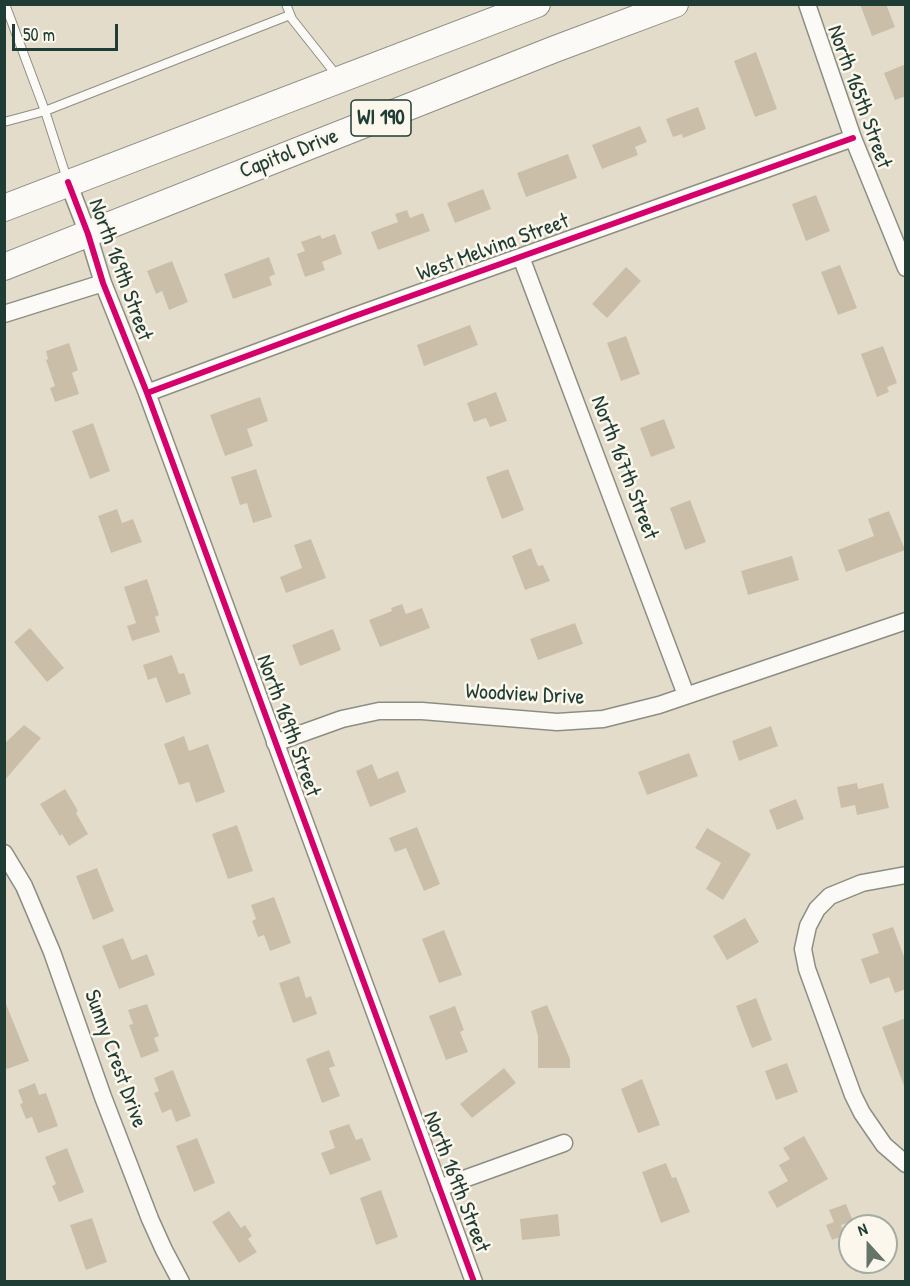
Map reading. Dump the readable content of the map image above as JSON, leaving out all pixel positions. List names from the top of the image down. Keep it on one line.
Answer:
{"streets":{"main road":["WI 190","Capitol Drive"],"street":["North 165th Street","West Melvina Street","North 169th Street","North 167th Street","Woodview Drive","Sunny Crest Drive"]},"crossings":[["North 165th Street","West Melvina Street"],["WI 190","North 169th Street"],["Capitol Drive","North 169th Street"],["West Melvina Street","North 169th Street"],["West Melvina Street","North 167th Street"],["North 169th Street","Woodview Drive"],["North 167th Street","Woodview Drive"]],"scale_bar":"50 m","north":"top"}
